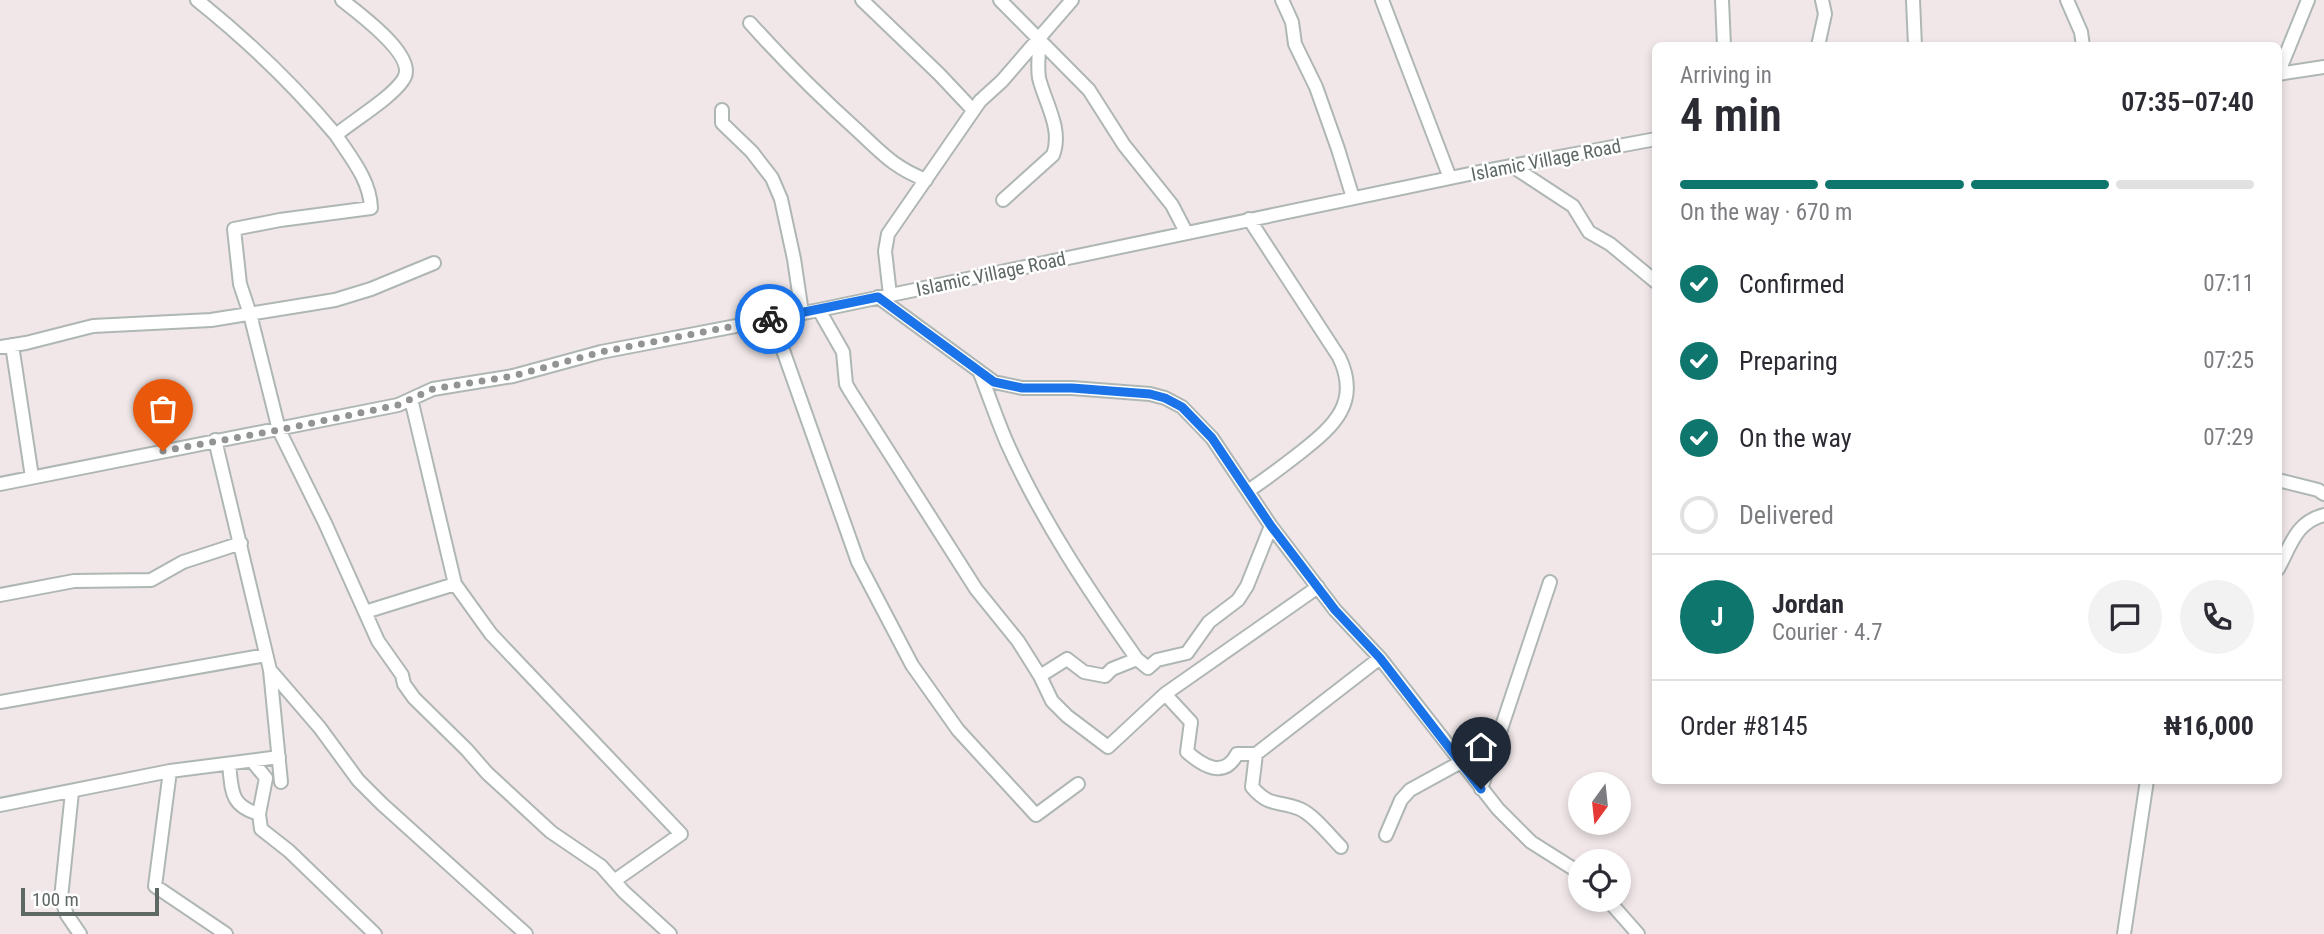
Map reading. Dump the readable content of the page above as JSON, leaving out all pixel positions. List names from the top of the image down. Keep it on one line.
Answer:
{"streets":{"street":["Islamic Village Road"]},"scale_bar":"100 m","north":"bottom","page":{"heading":["4 min","Arriving in","07:35–07:40"],"panel":["Jordan","Courier · 4.7","Order #8145","₦16,000"],"bar":"On the way · 670 m","list":[["Confirmed","07:11"],["Preparing","07:25"],["On the way","07:29"],"Delivered"],"round":"J","scale":"100 m"}}
